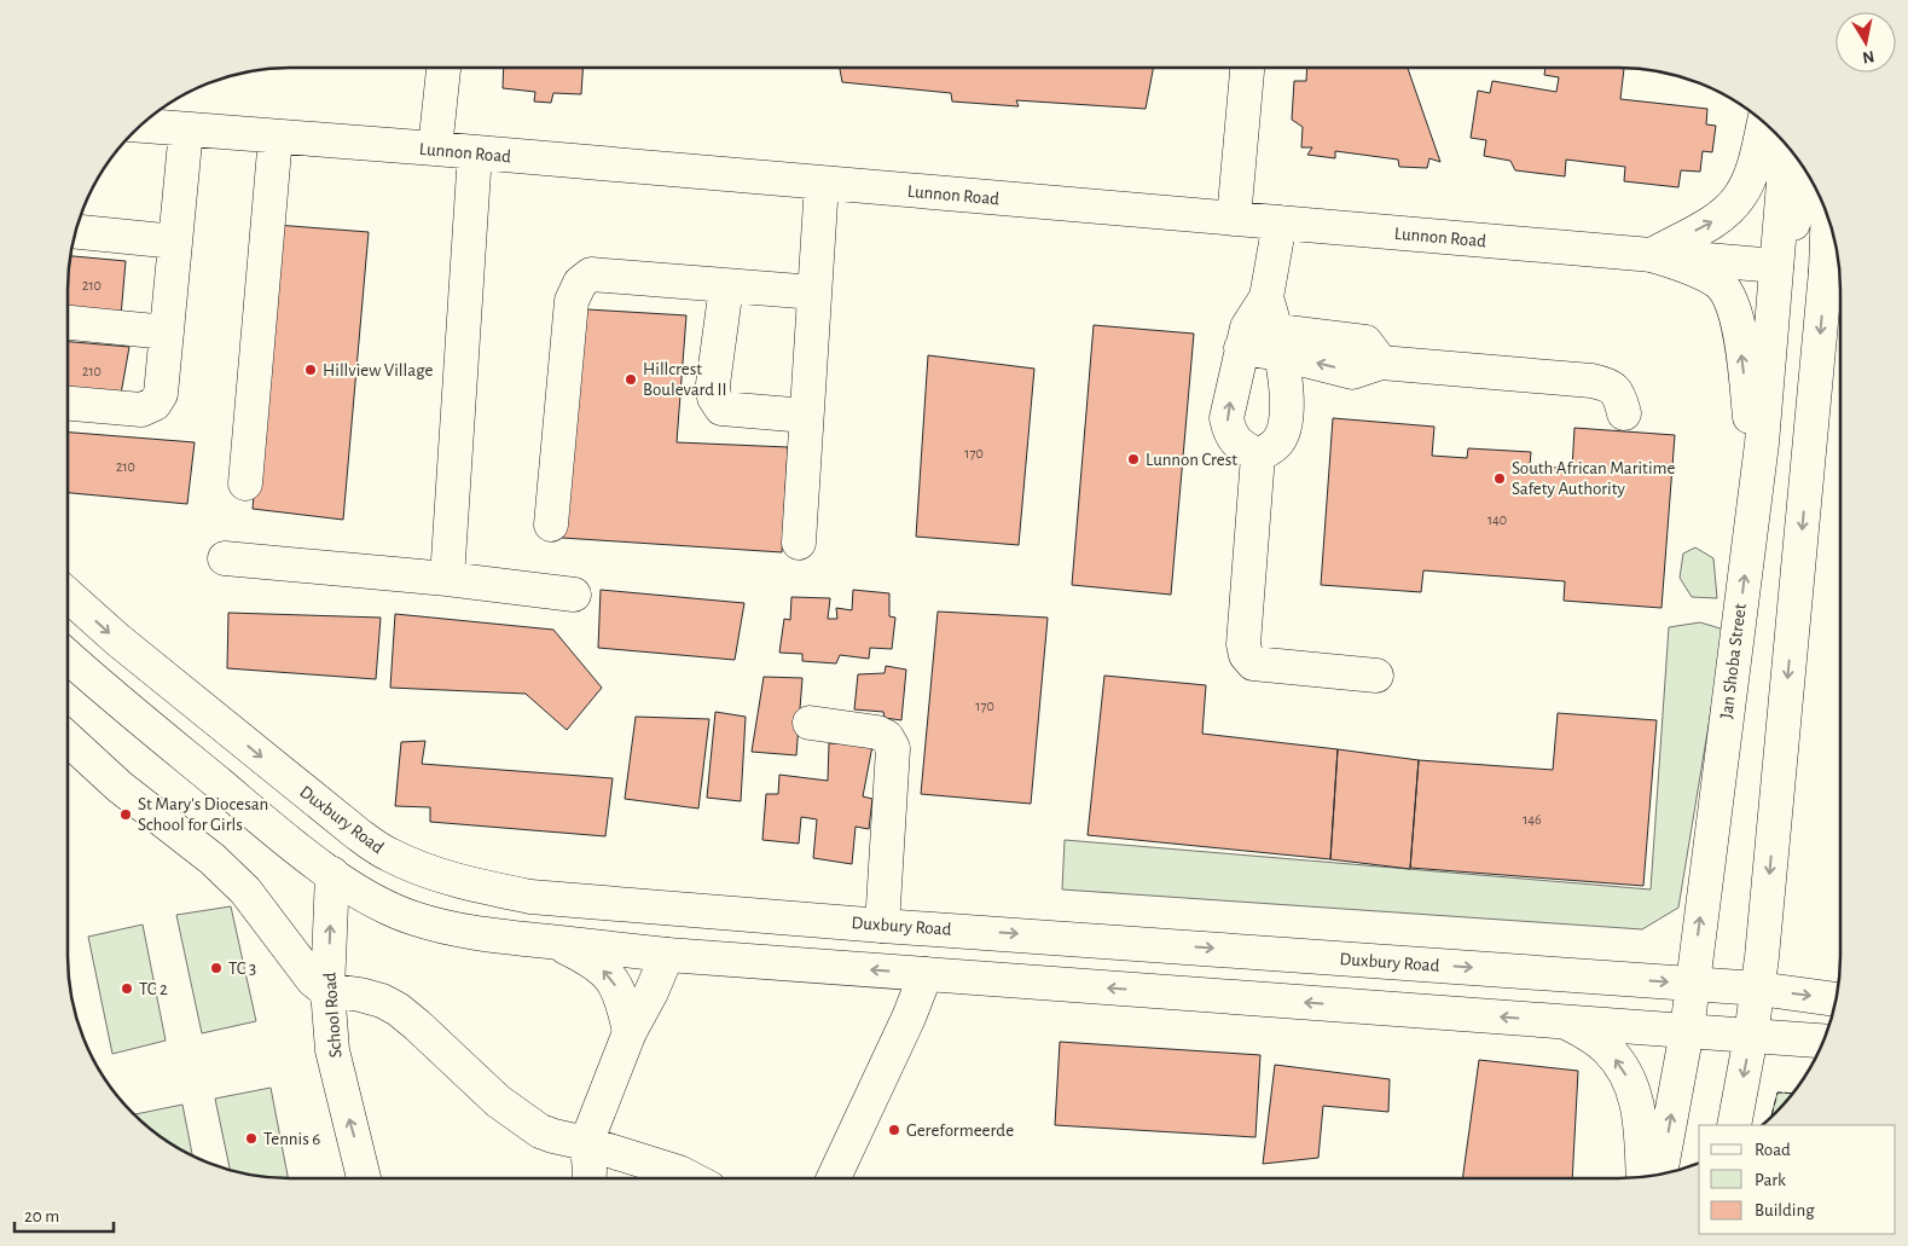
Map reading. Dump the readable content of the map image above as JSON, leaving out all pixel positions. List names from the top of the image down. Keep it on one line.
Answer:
{"streets":{"main road":["Lunnon Road","Jan Shoba Street","Duxbury Road","School Road"]},"crossings":[["Lunnon Road","Jan Shoba Street"],["Jan Shoba Street","Duxbury Road"]],"one_way":["School Road"],"places":["Hillview Village","Hillcrest Boulevard II","Lunnon Crest","South African Maritime Safety Authority","St Mary's Diocesan School for Girls","TC 3","TC 2","Gereformeerde","Tennis 6"],"house_numbers":["210","210","170","210","140","170","146"],"legend":["Road","Park","Building"],"scale_bar":"20 m","north":"bottom"}
